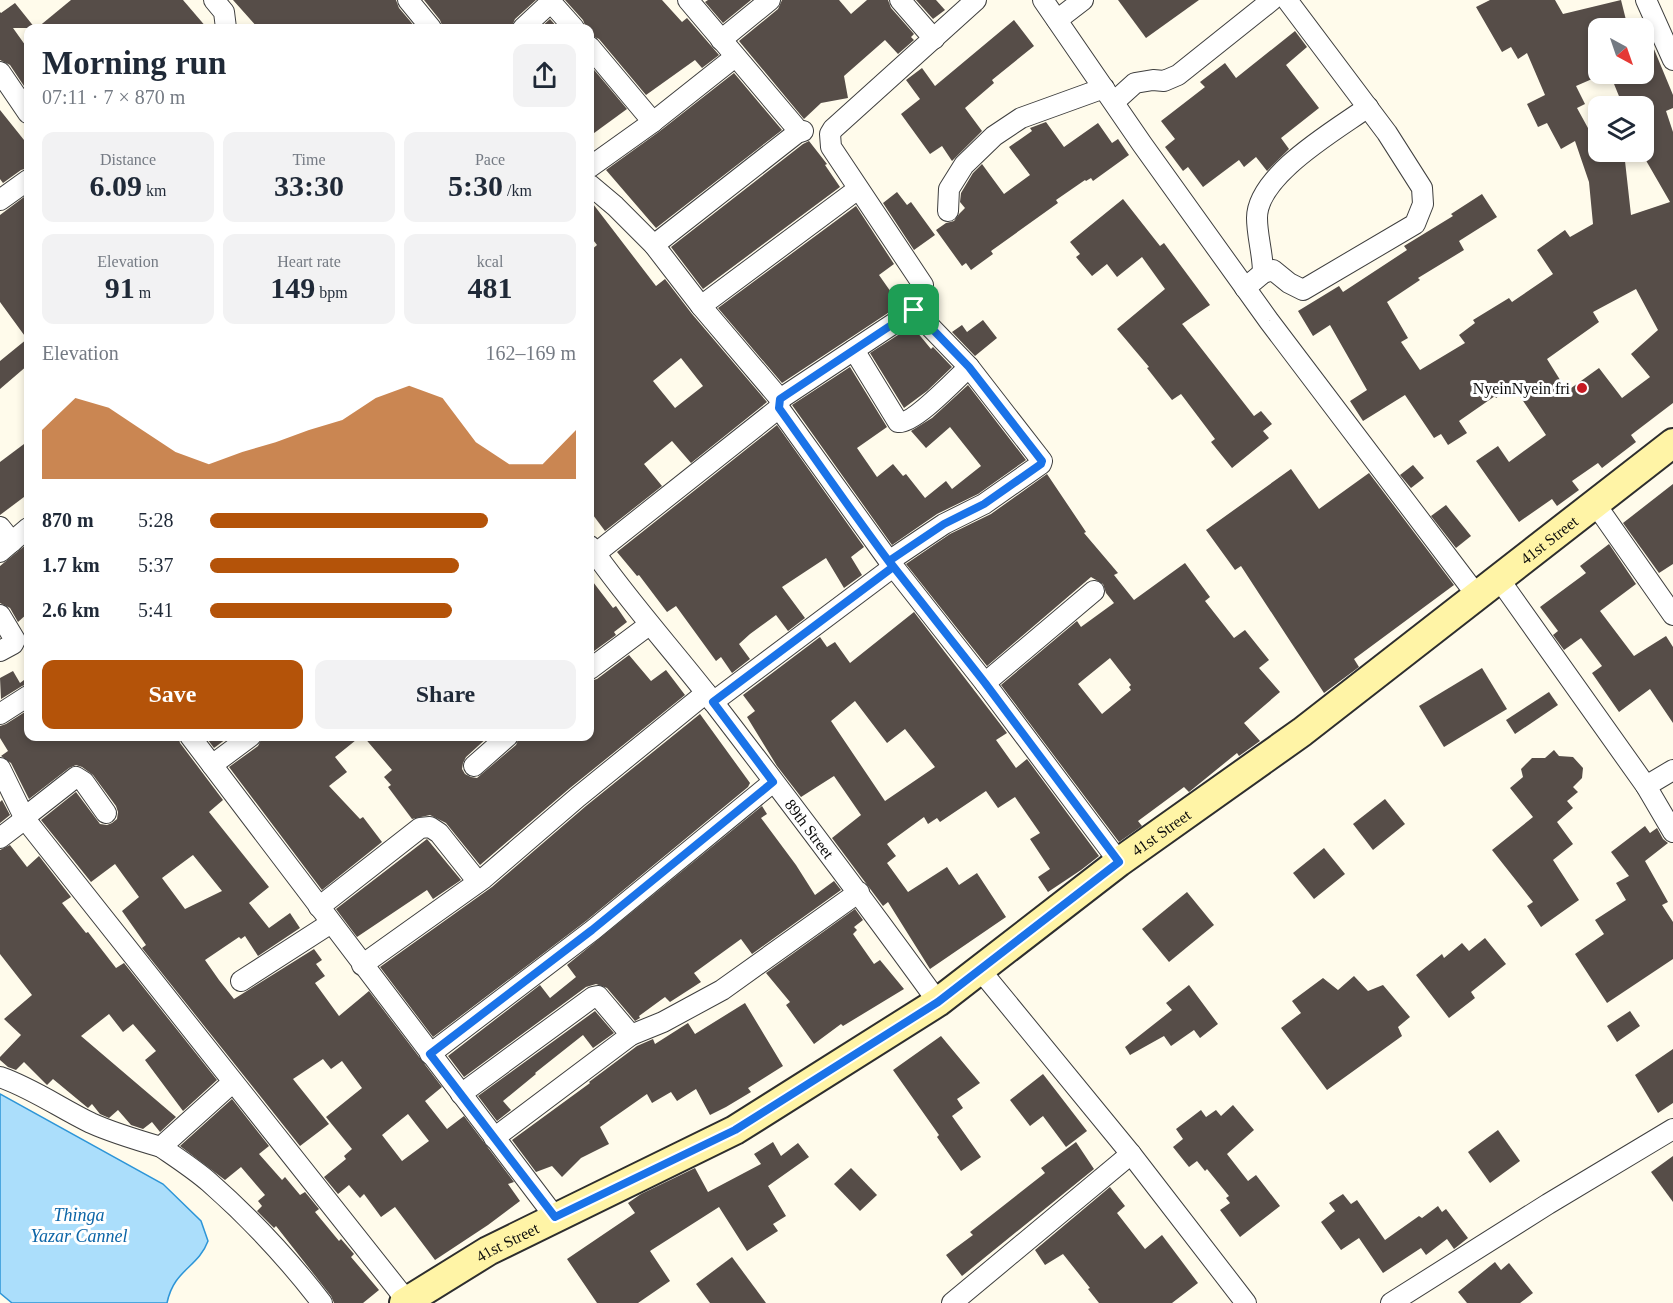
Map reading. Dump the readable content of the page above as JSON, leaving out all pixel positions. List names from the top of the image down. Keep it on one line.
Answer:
{"streets":{"main road":["41st Street"],"street":["89th Street"]},"crossings":[["41st Street","89th Street"]],"water":["Thinga Yazar Cannel"],"places":["NyeinNyein fri"],"north":"bottom right","page":{"heading":["Morning run","07:11 · 7 × 870 m"],"stats":[["Distance","6.09 km"],["Time","33:30"],["Pace","5:30 /km"],["Elevation","91 m"],["Heart rate","149 bpm"],["kcal","481"]],"chart":["Elevation","162–169 m"],"list":[{"name":"870 m","note":"5:28"},{"name":"1.7 km","note":"5:37"},{"name":"2.6 km","note":"5:41"}],"buttons":["Save","Share"]}}
